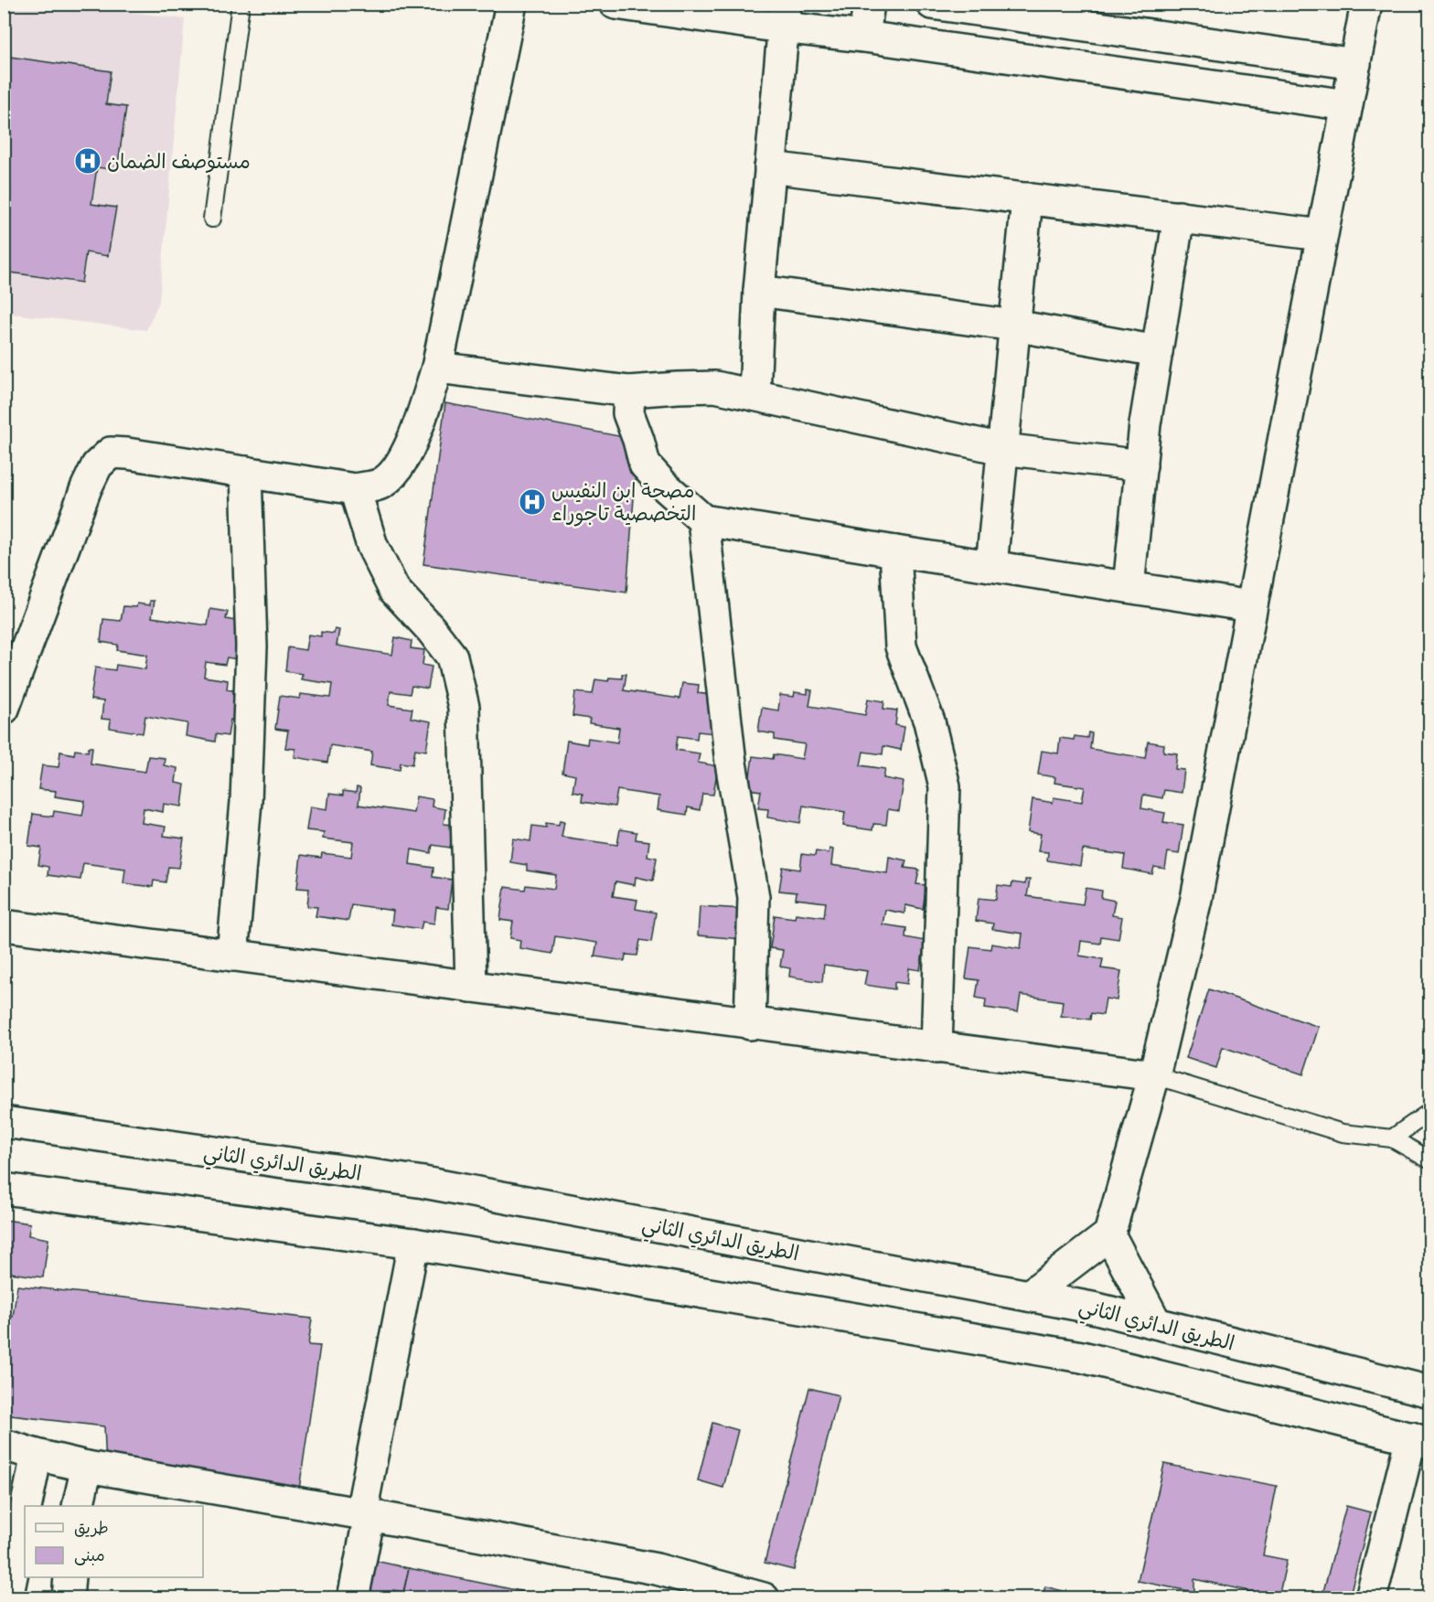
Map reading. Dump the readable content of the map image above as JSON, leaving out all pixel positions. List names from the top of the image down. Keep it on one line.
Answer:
{"streets":{"main road":["الطريق الدائري الثاني"]},"places":{"hospital":["مستوصف الضمان","مصحة ابن النفيس التخصصية تاجوراء"]},"legend":["طريق","مبنى"]}
